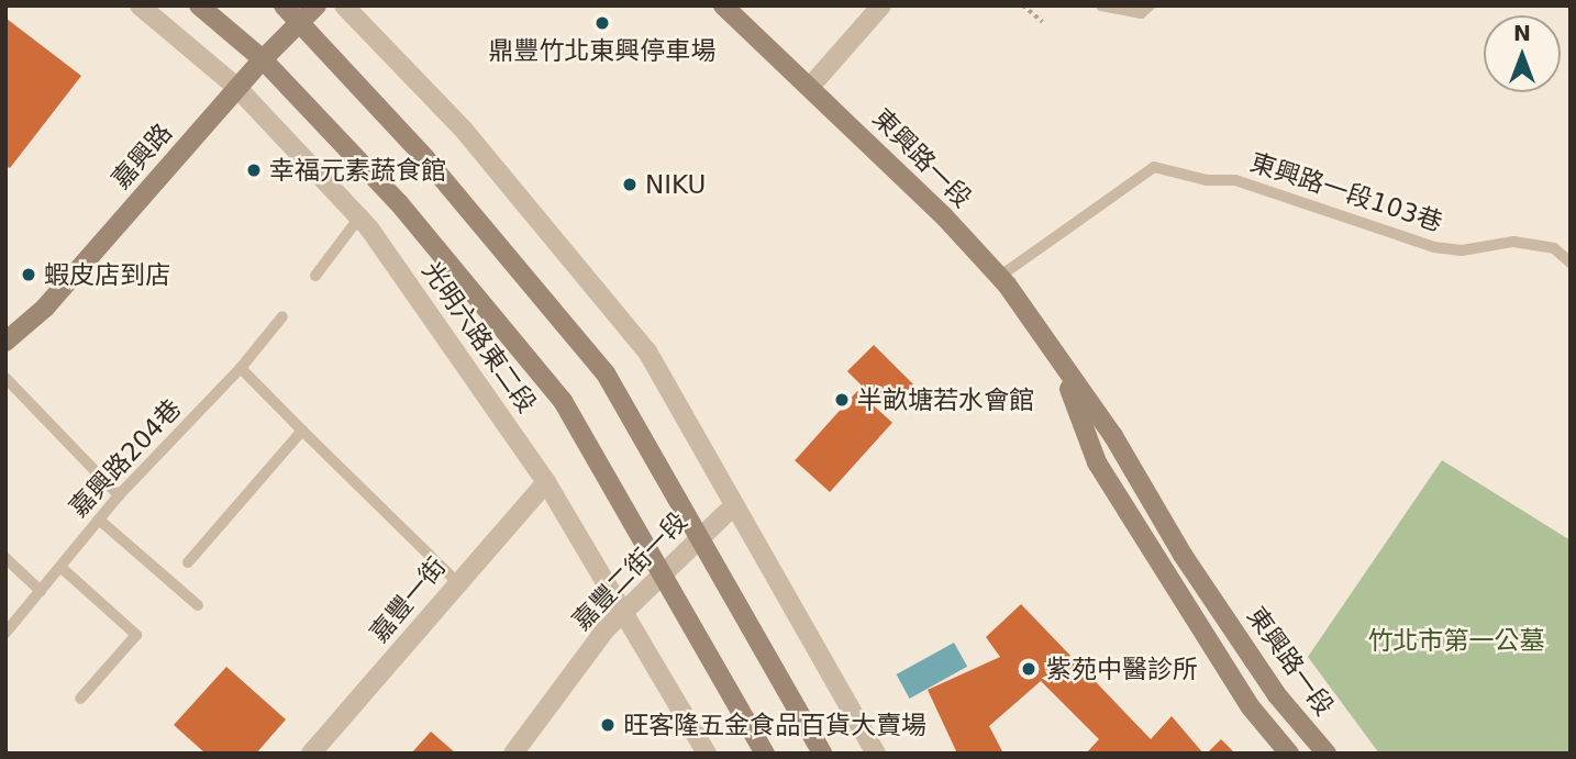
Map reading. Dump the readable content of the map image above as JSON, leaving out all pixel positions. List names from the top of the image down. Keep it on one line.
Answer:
{"streets":{"street":["嘉興路","東興路一段","光明六路東二段","嘉豐二街一段","嘉豐一街"],"lane":["東興路一段103巷","嘉興路204巷"]},"crossings":[["嘉興路","光明六路東二段"],["東興路一段","東興路一段103巷"],["光明六路東二段","嘉豐二街一段"],["光明六路東二段","嘉豐一街"]],"parks":["竹北市第一公墓"],"places":["鼎豐竹北東興停車場","幸福元素蔬食館","NIKU","蝦皮店到店","半畝塘若水會館","紫苑中醫診所","旺客隆五金食品百貨大賣場"],"north":"top"}
